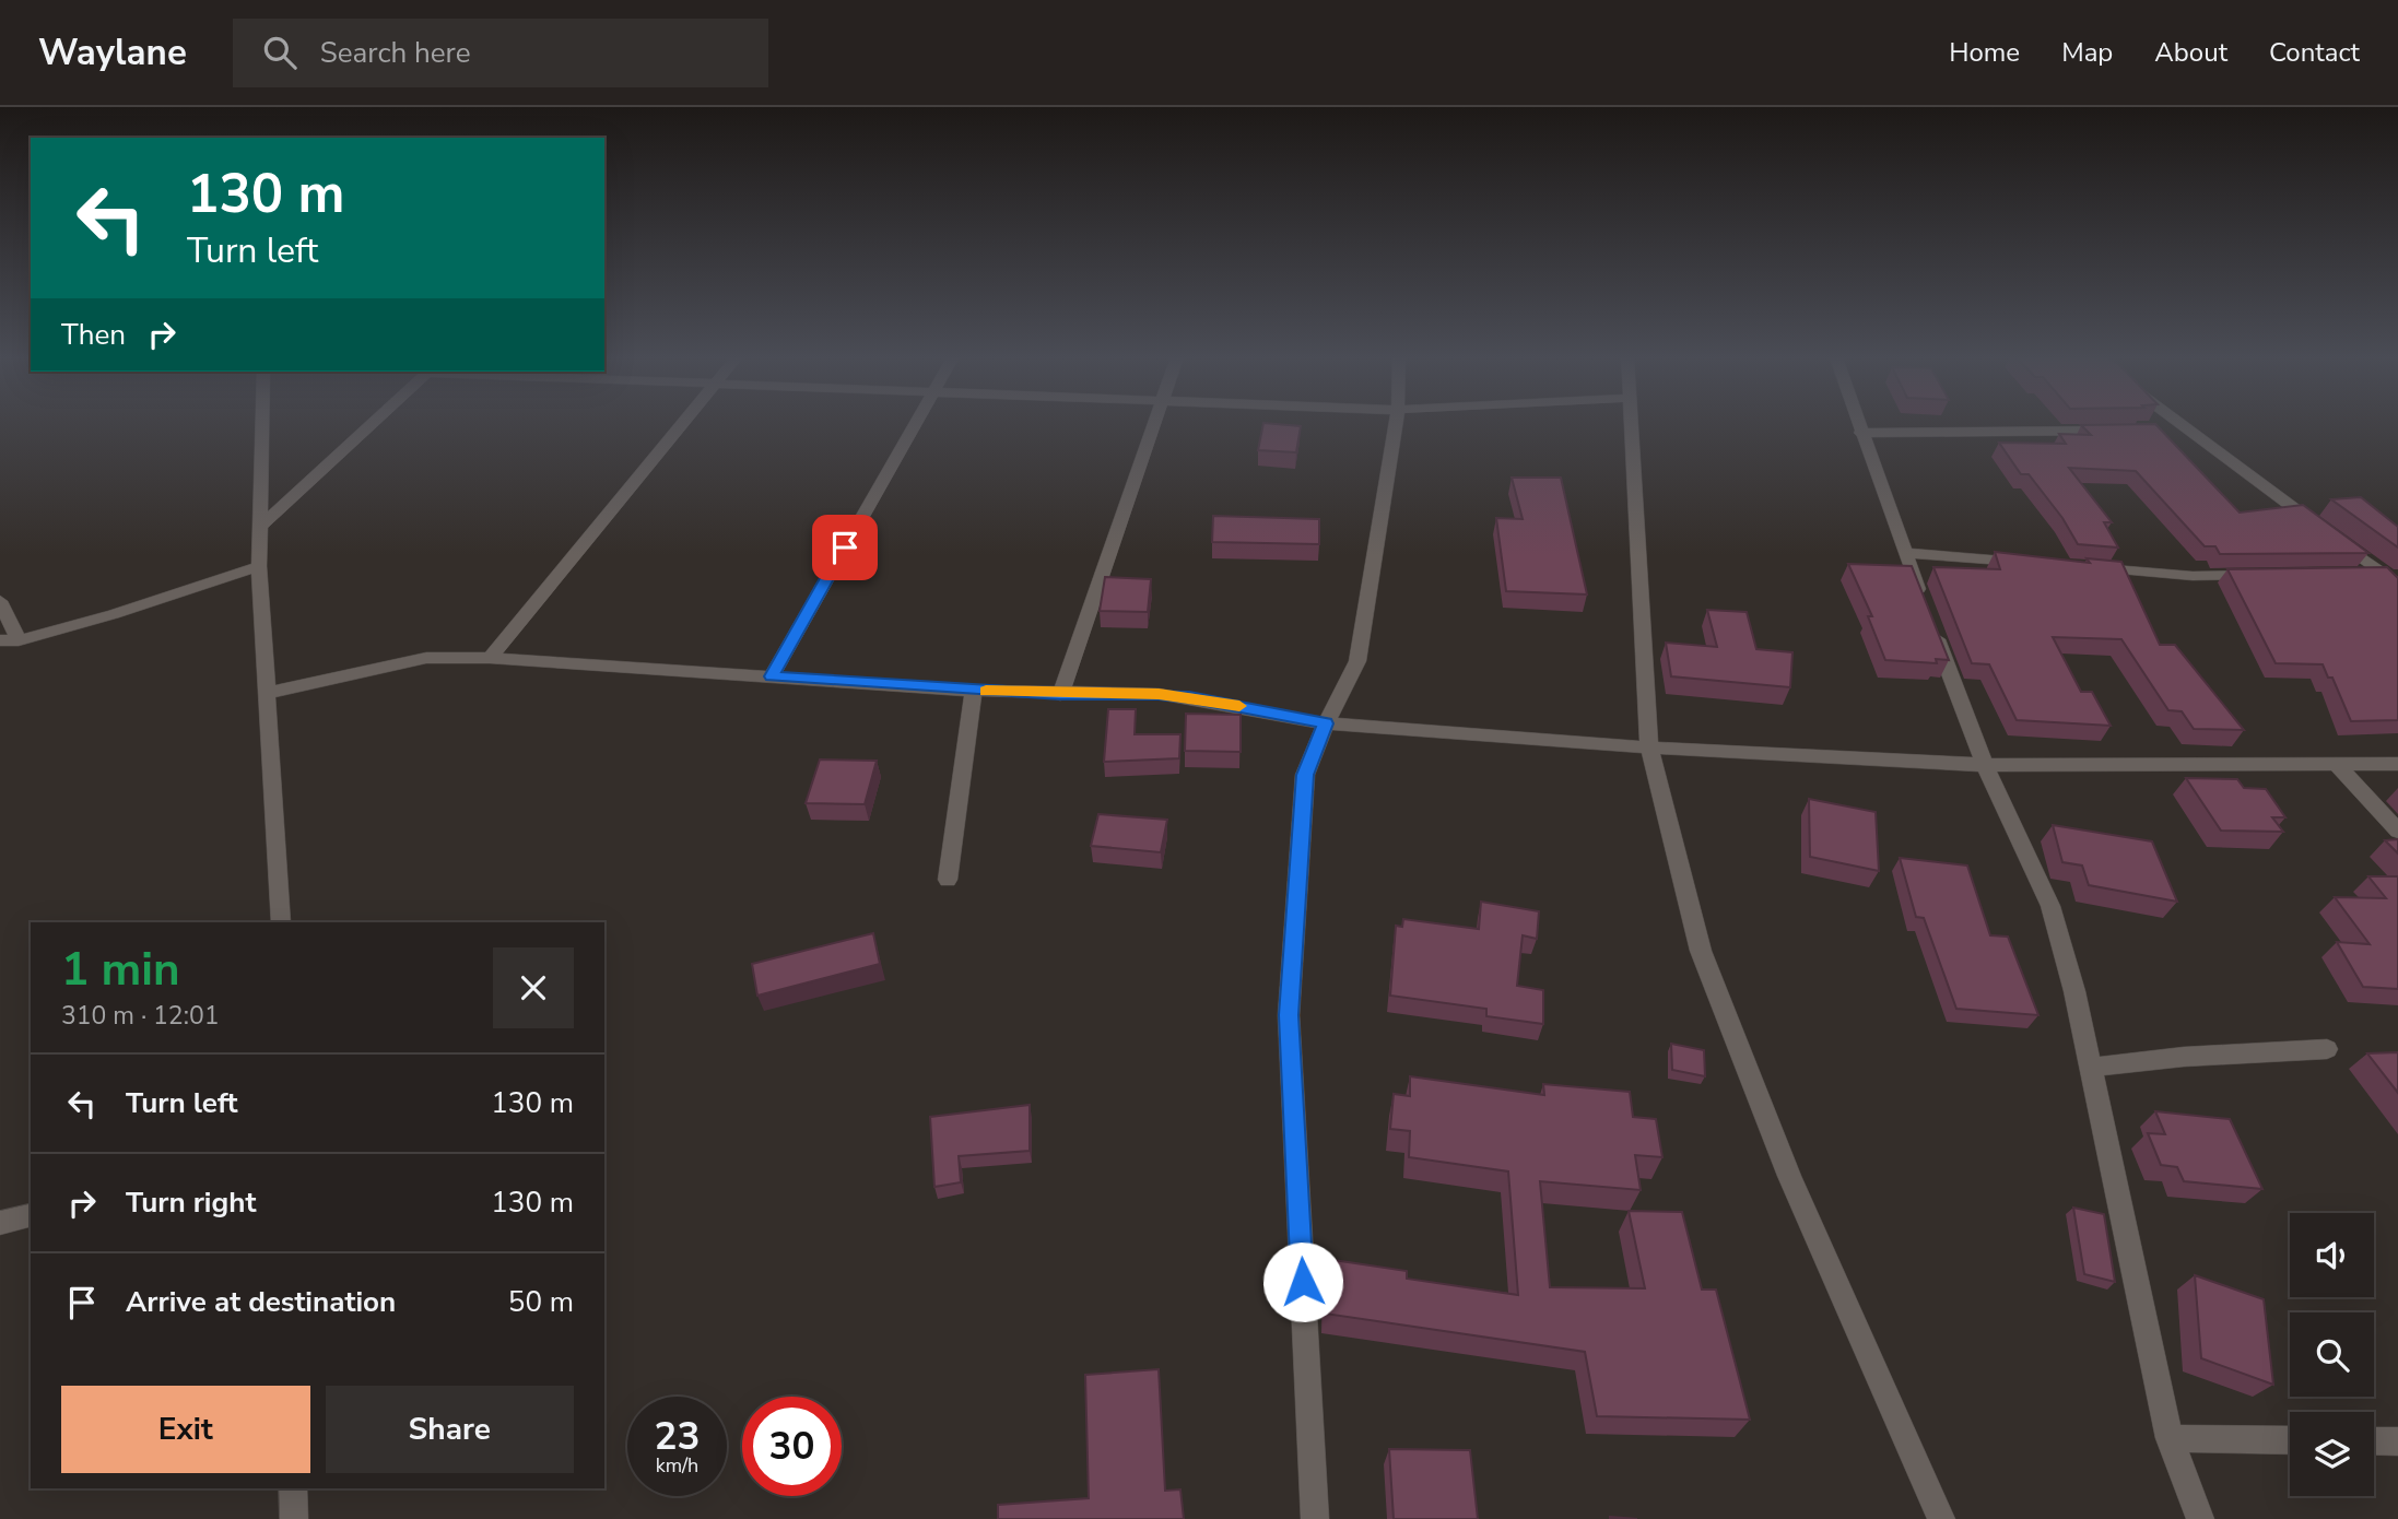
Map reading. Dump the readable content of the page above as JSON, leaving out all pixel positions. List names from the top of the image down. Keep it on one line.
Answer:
{"page":{"header":"Waylane","search":"Search here","nav":["Home","Map","About","Contact"],"turn":["130 m","Turn left"],"then":"Then","heading":["1 min","310 m · 12:01"],"list":[{"name":"Turn left","value":"130 m"},{"name":"Turn right","value":"130 m"},{"name":"Arrive at destination","value":"50 m"}],"buttons":["Exit","Share"],"speed":"23 km/h","limit":"30"}}
